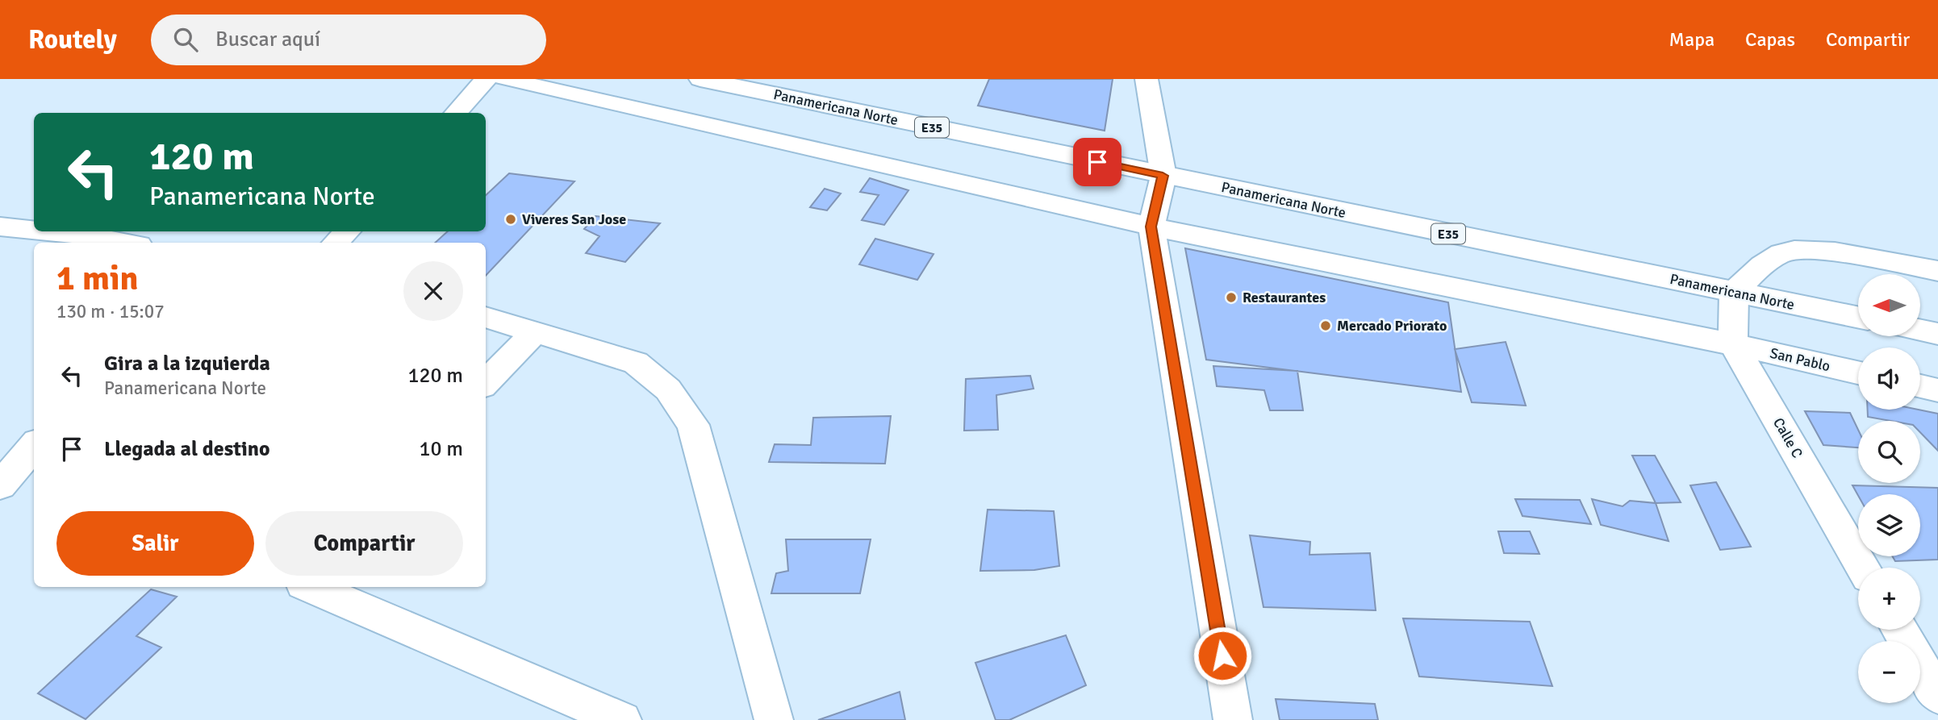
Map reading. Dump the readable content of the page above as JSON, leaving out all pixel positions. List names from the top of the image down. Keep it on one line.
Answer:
{"streets":{"main road":["Panamericana Norte","E35","San Pablo","Calle C"]},"crossings":[["San Pablo","Calle C"]],"places":["Viveres San Jose","Restaurantes","Mercado Priorato"],"north":"left","page":{"header":"Routely","search":"Buscar aquí","nav":["Mapa","Capas","Compartir"],"turn":["120 m","Panamericana Norte"],"heading":["1 min","130 m · 15:07"],"map_buttons":["+","−"],"list":[{"name":"Gira a la izquierda","note":"Panamericana Norte","value":"120 m"},{"name":"Llegada al destino","value":"10 m"}],"buttons":["Salir","Compartir"]}}
